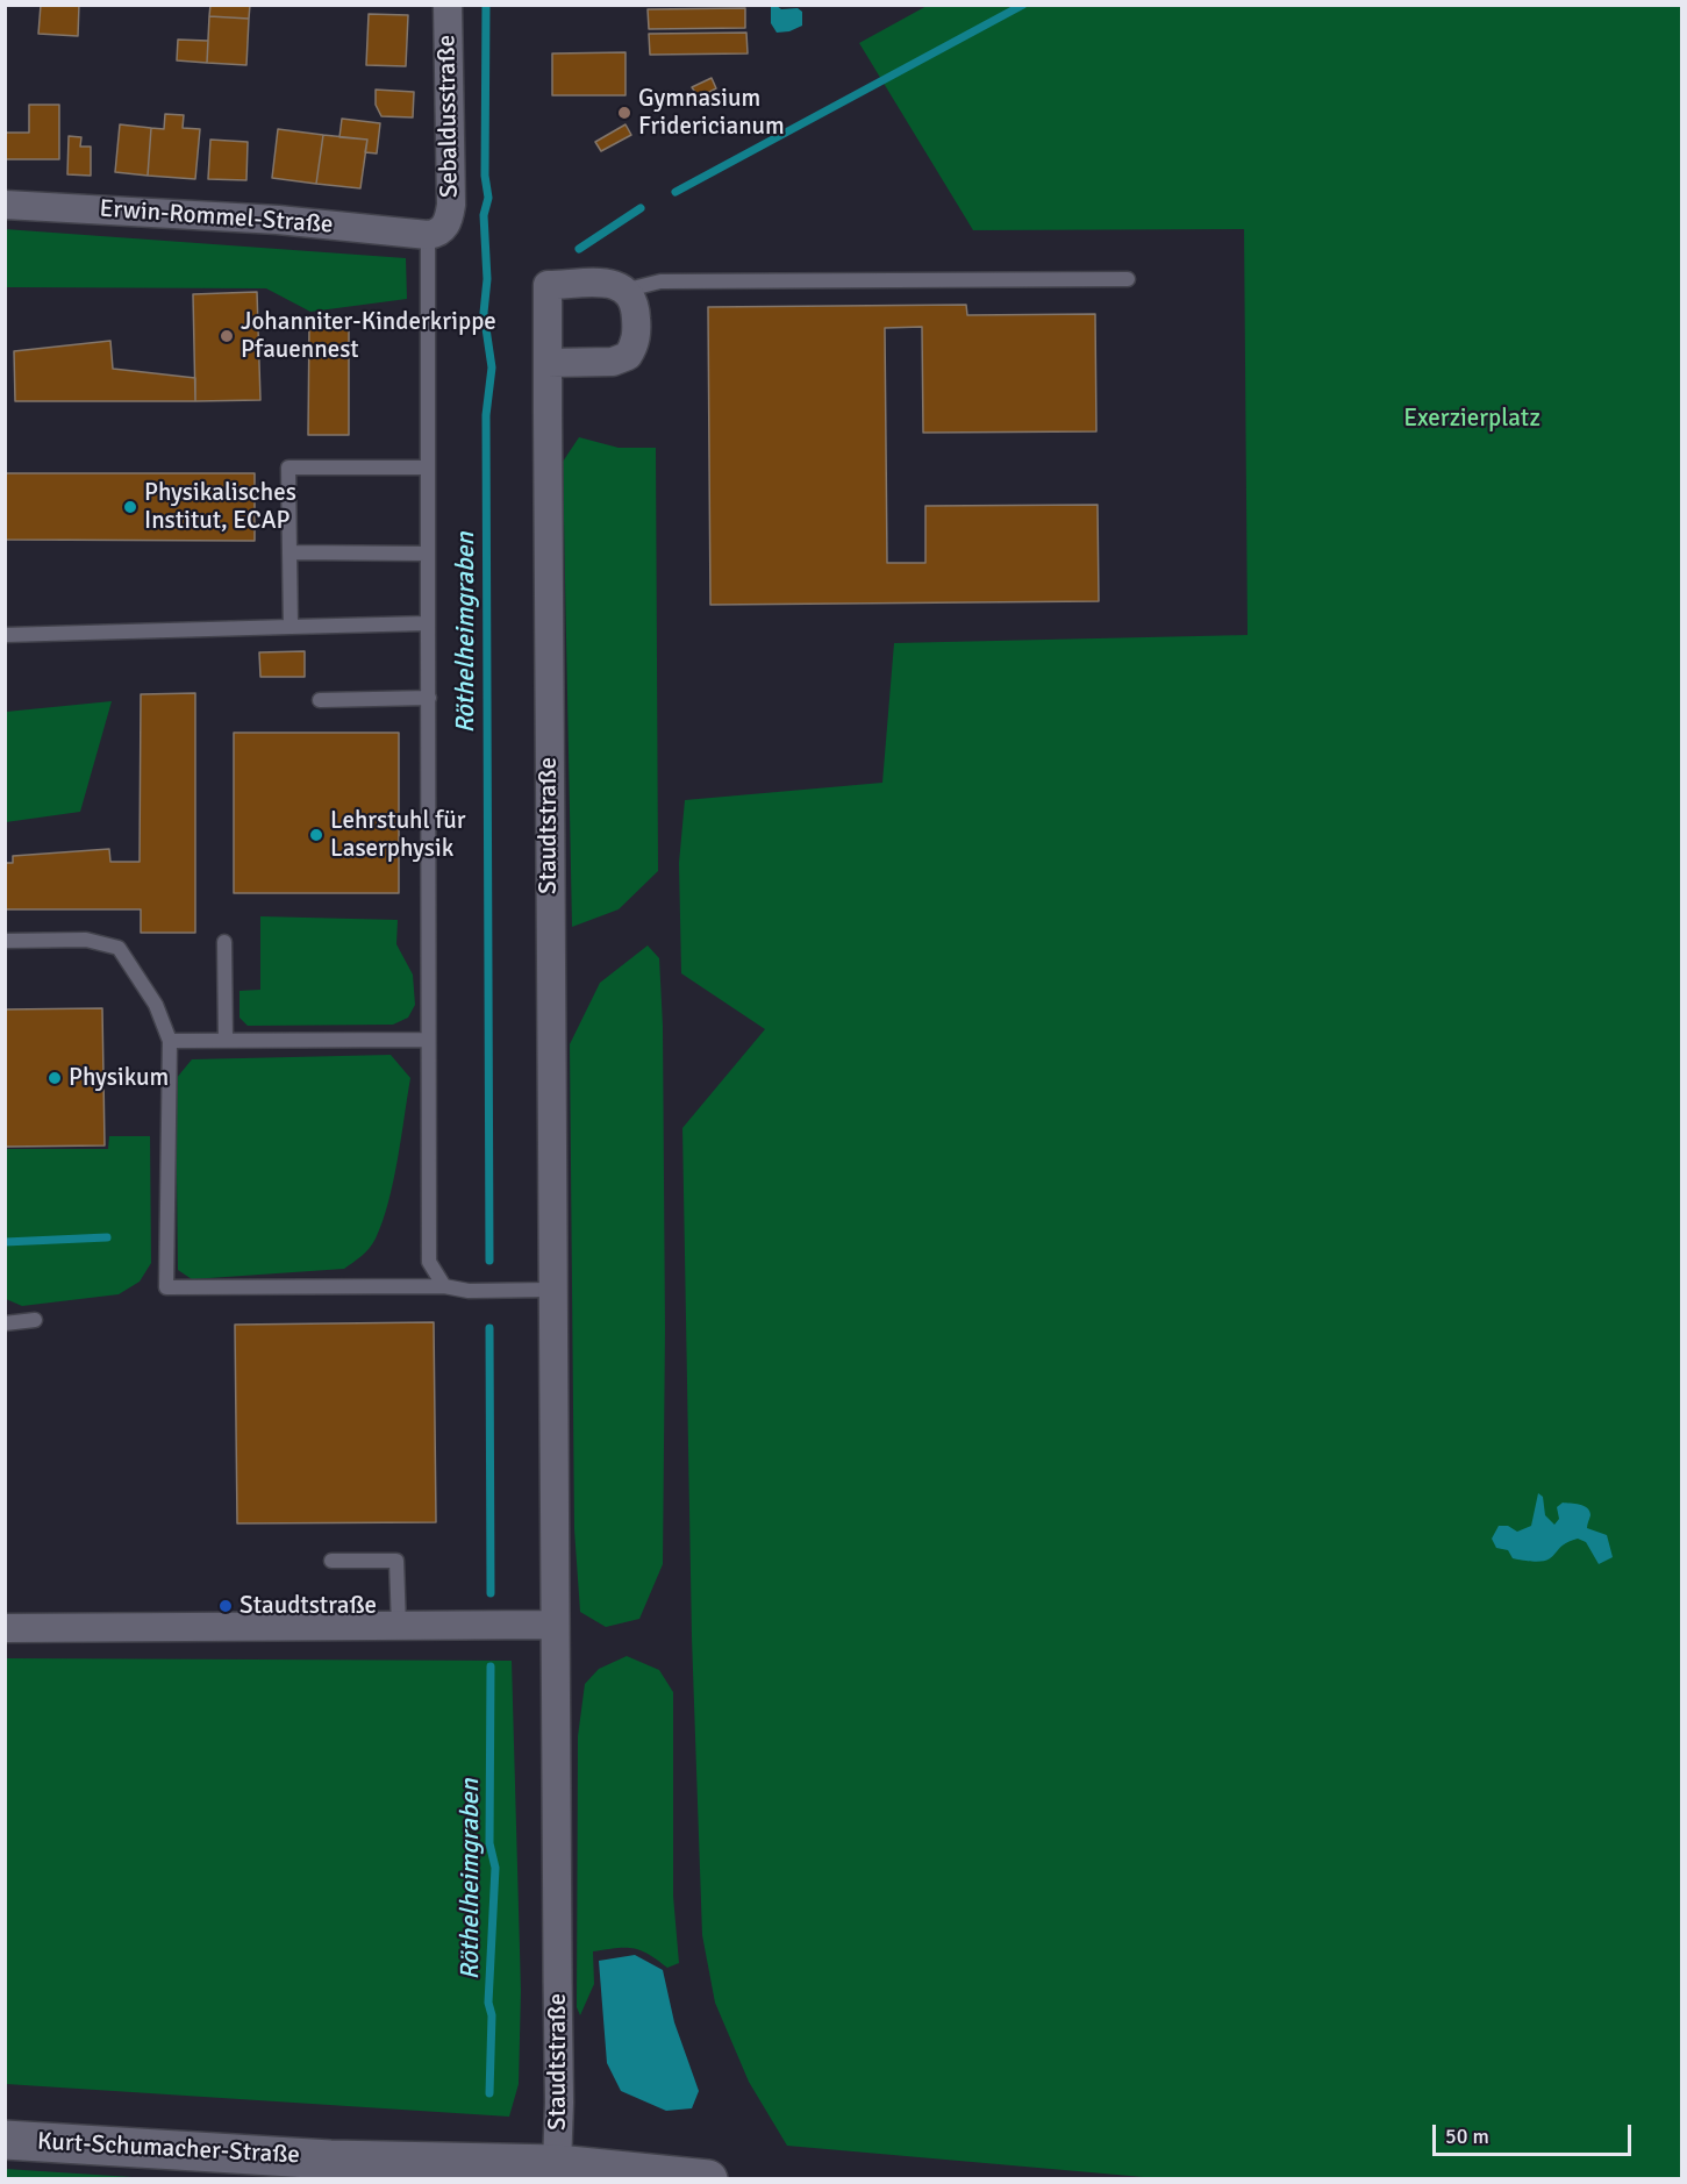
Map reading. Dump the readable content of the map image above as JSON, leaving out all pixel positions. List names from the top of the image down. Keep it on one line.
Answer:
{"streets":{"main road":["Kurt-Schumacher-Straße"],"street":["Sebaldusstraße","Erwin-Rommel-Straße","Staudtstraße"]},"crossings":[["Sebaldusstraße","Erwin-Rommel-Straße"],["Staudtstraße","Kurt-Schumacher-Straße"]],"water":["Röthelheimgraben"],"parks":["Exerzierplatz"],"places":["Gymnasium Fridericianum","Johanniter-Kinderkrippe Pfauennest","Physikalisches Institut, ECAP","Lehrstuhl für Laserphysik","Physikum","Staudtstraße"],"scale_bar":"50 m"}
